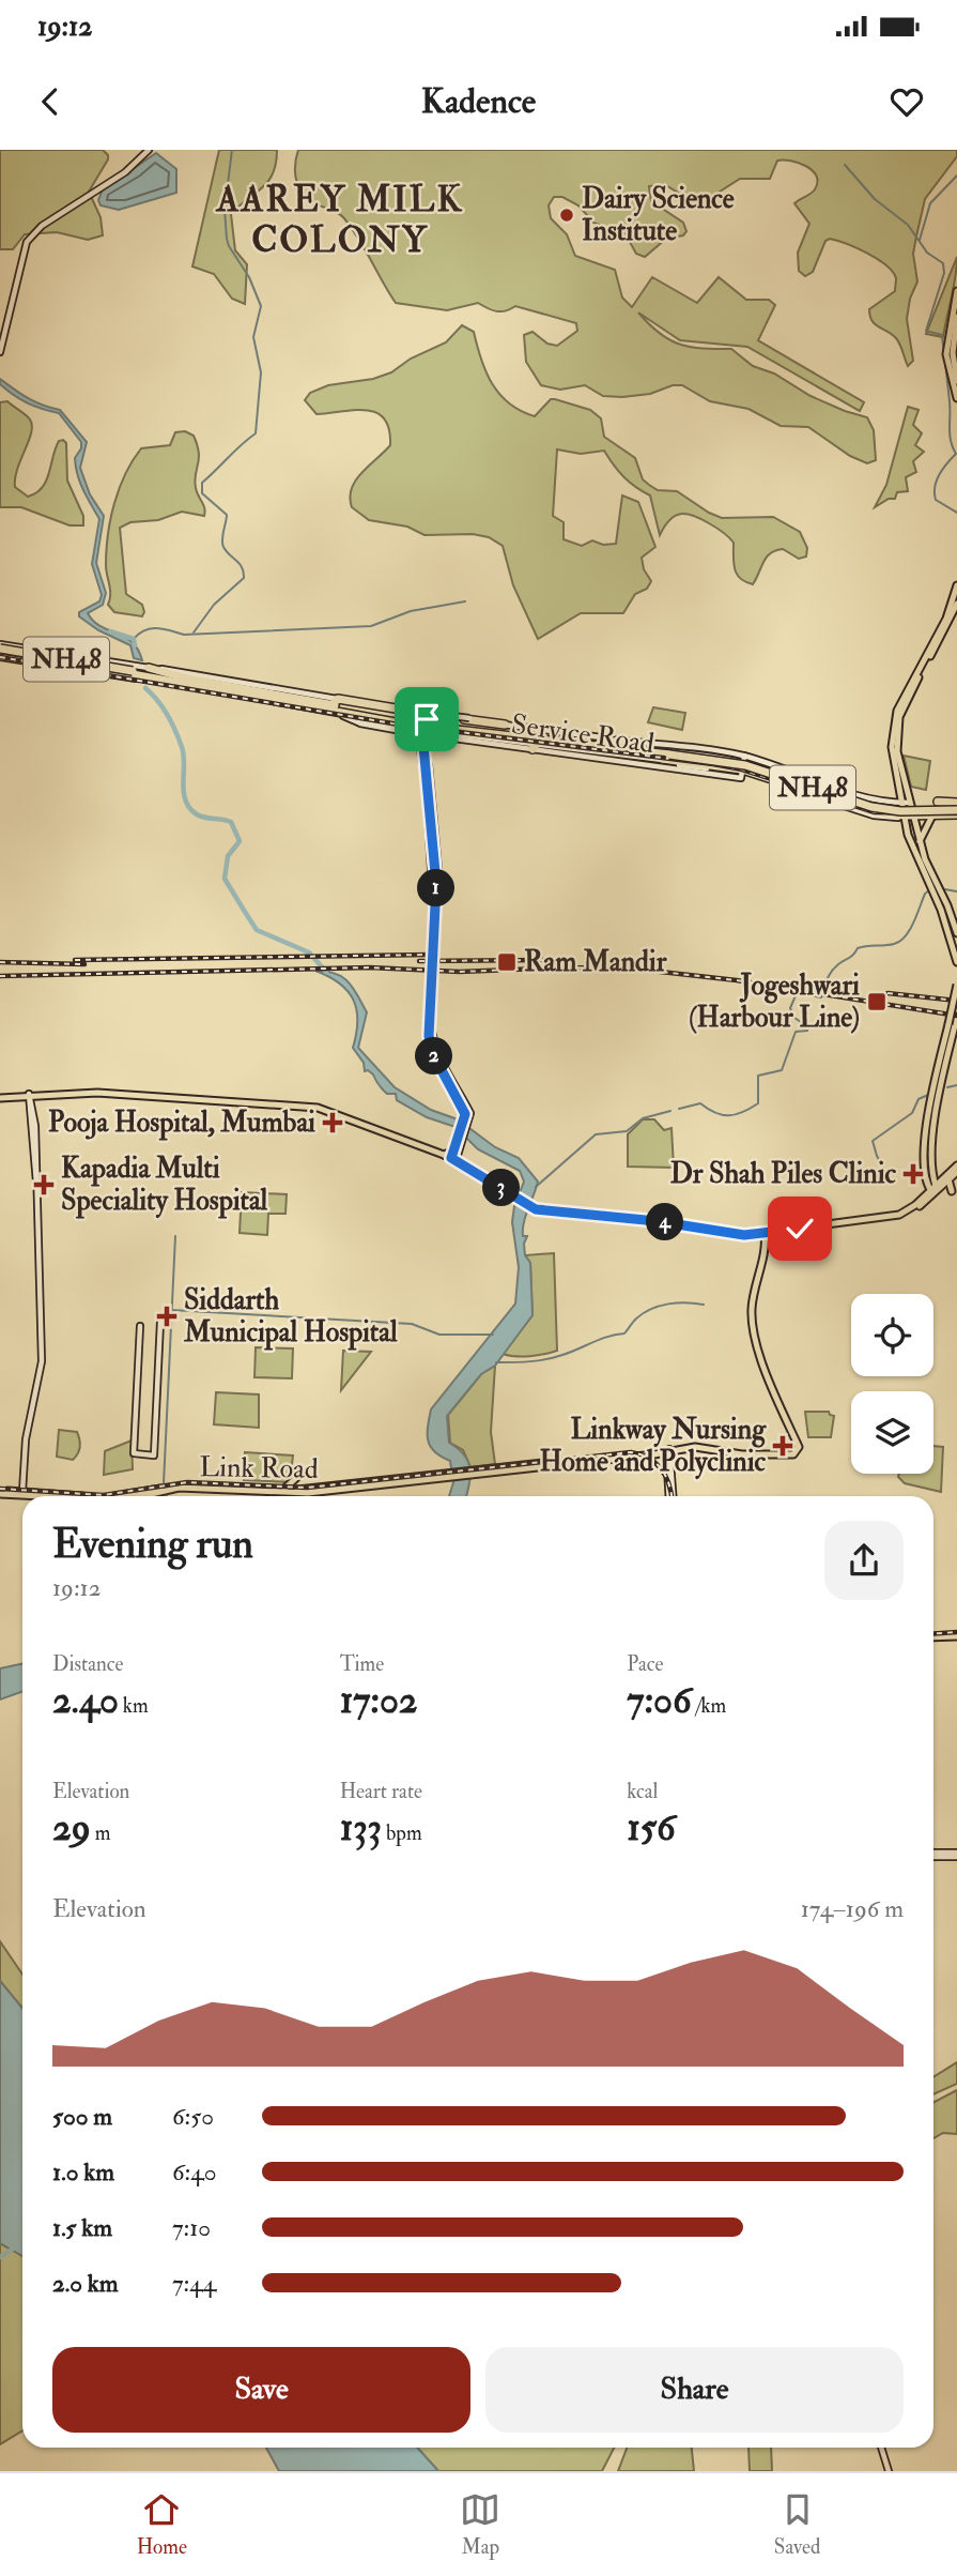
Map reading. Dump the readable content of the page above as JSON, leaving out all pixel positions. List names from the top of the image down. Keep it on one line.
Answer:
{"streets":{"highway":["NH48"],"main road":["Service Road","Link Road"]},"crossings":[["NH48","Service Road"]],"districts":["AAREY MILK COLONY"],"places":{"other":["Dairy Science Institute"],"transit":["Ram Mandir","Jogeshwari (Harbour Line)"],"health":["Pooja Hospital, Mumbai","Dr Shah Piles Clinic","Kapadia Multi Speciality Hospital","Siddarth Municipal Hospital","Linkway Nursing Home and Polyclinic"]},"page":{"status":"19:12","header":"Kadence","pins":["1","2","3","4"],"heading":["Evening run","19:12"],"stats":[["Distance","2.40 km"],["Time","17:02"],["Pace","7:06 /km"],["Elevation","29 m"],["Heart rate","133 bpm"],["kcal","156"]],"chart":["Elevation","174–196 m"],"list":[{"name":"500 m","note":"6:50"},{"name":"1.0 km","note":"6:40"},{"name":"1.5 km","note":"7:10"},{"name":"2.0 km","note":"7:44"}],"buttons":["Save","Share"],"tabs":["Home","Map","Saved"]}}
